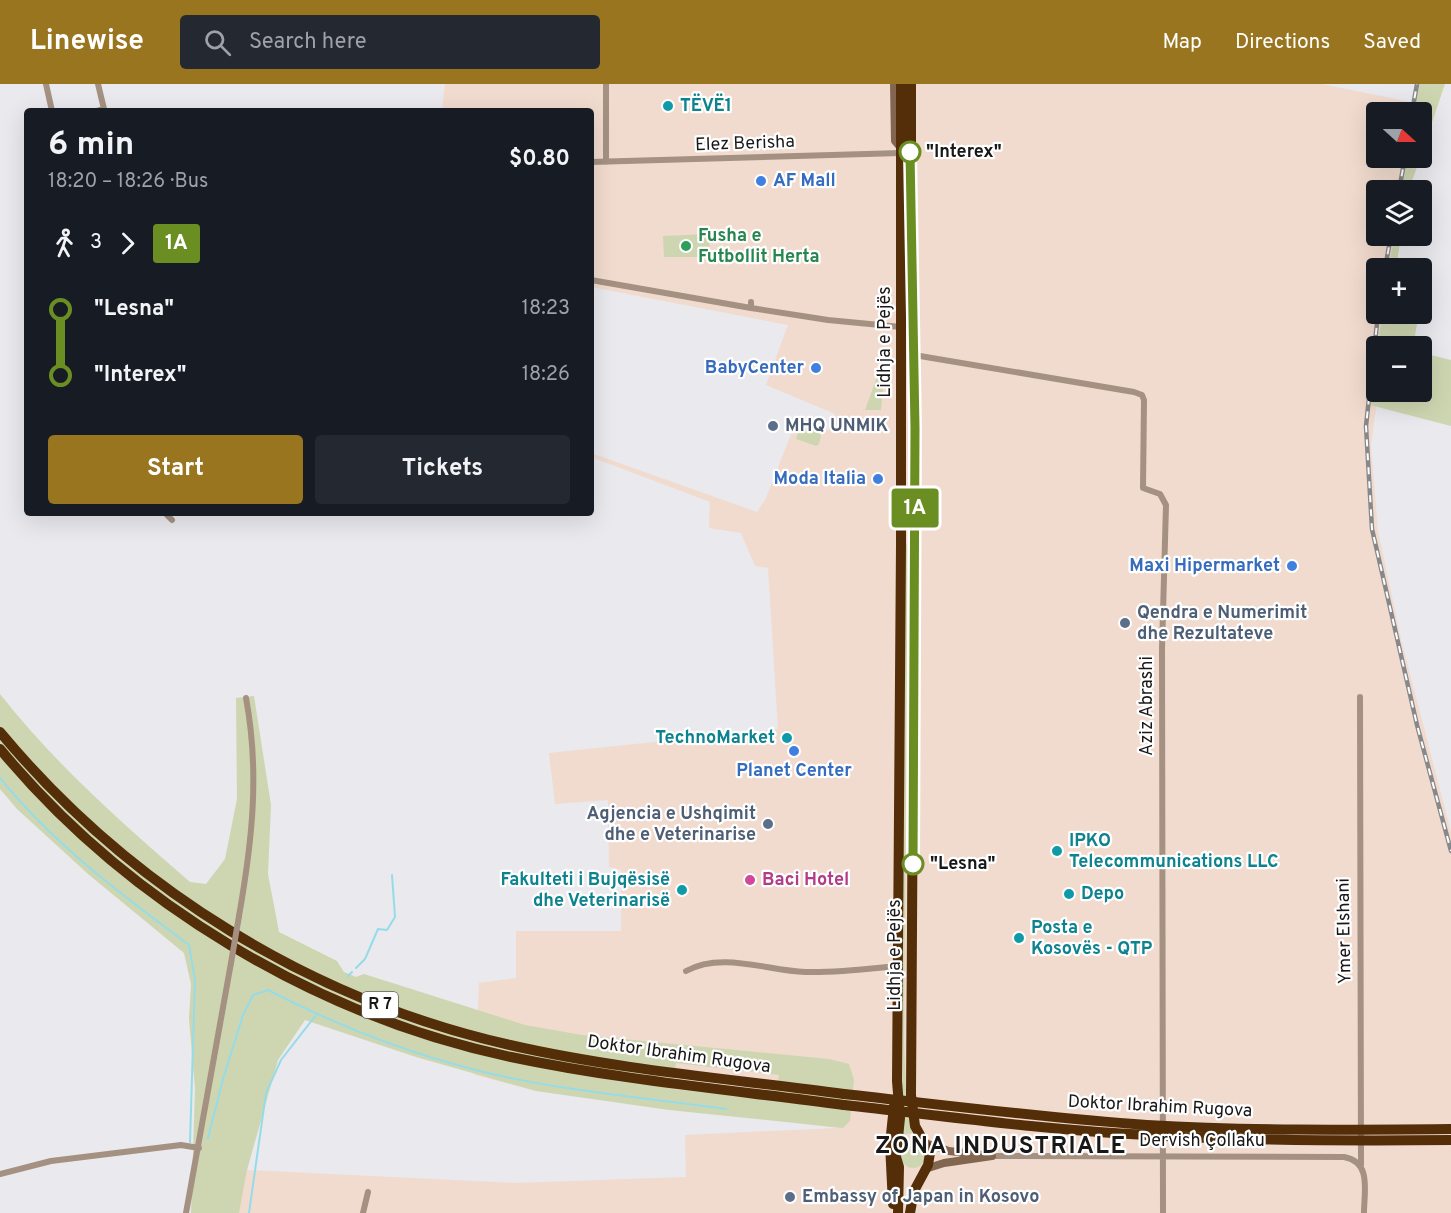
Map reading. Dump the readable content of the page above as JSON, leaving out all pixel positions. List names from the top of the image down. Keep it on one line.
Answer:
{"streets":{"highway":["Lidhja e Pejës","R 7","Doktor Ibrahim Rugova"],"street":["Elez Berisha","Aziz Abrashi","Ymer Elshani","Dervish Çollaku"]},"crossings":[["Elez Berisha","Lidhja e Pejës"],["Lidhja e Pejës","Aziz Abrashi"],["Aziz Abrashi","Dervish Çollaku"],["Ymer Elshani","Dervish Çollaku"]],"districts":["ZONA INDUSTRIALE"],"places":["TËVË1","\"Interex\"","AF Mall","Fusha e Futbollit Herta","BabyCenter","MHQ UNMIK","Moda Italia","Maxi Hipermarket","Qendra e Numerimit dhe Rezultateve","TechnoMarket","Planet Center","Agjencia e Ushqimit dhe e Veterinarise","IPKO Telecommunications LLC","\"Lesna\"","Baci Hotel","Fakulteti i Bujqësisë dhe Veterinarisë","Depo","Posta e Kosovës - QTP","Embassy of Japan in Kosovo"],"lines":["bus line 1A"],"north":"right","page":{"header":"Linewise","search":"Search here","nav":["Map","Directions","Saved"],"on_map":"1A","map_buttons":["+","−"],"heading":["6 min","18:20 – 18:26 · Bus","$0.80"],"legs":["3","1A"],"list":[{"name":"\"Lesna\"","value":"18:23"},{"name":"\"Interex\"","value":"18:26"}],"buttons":["Start","Tickets"]}}
